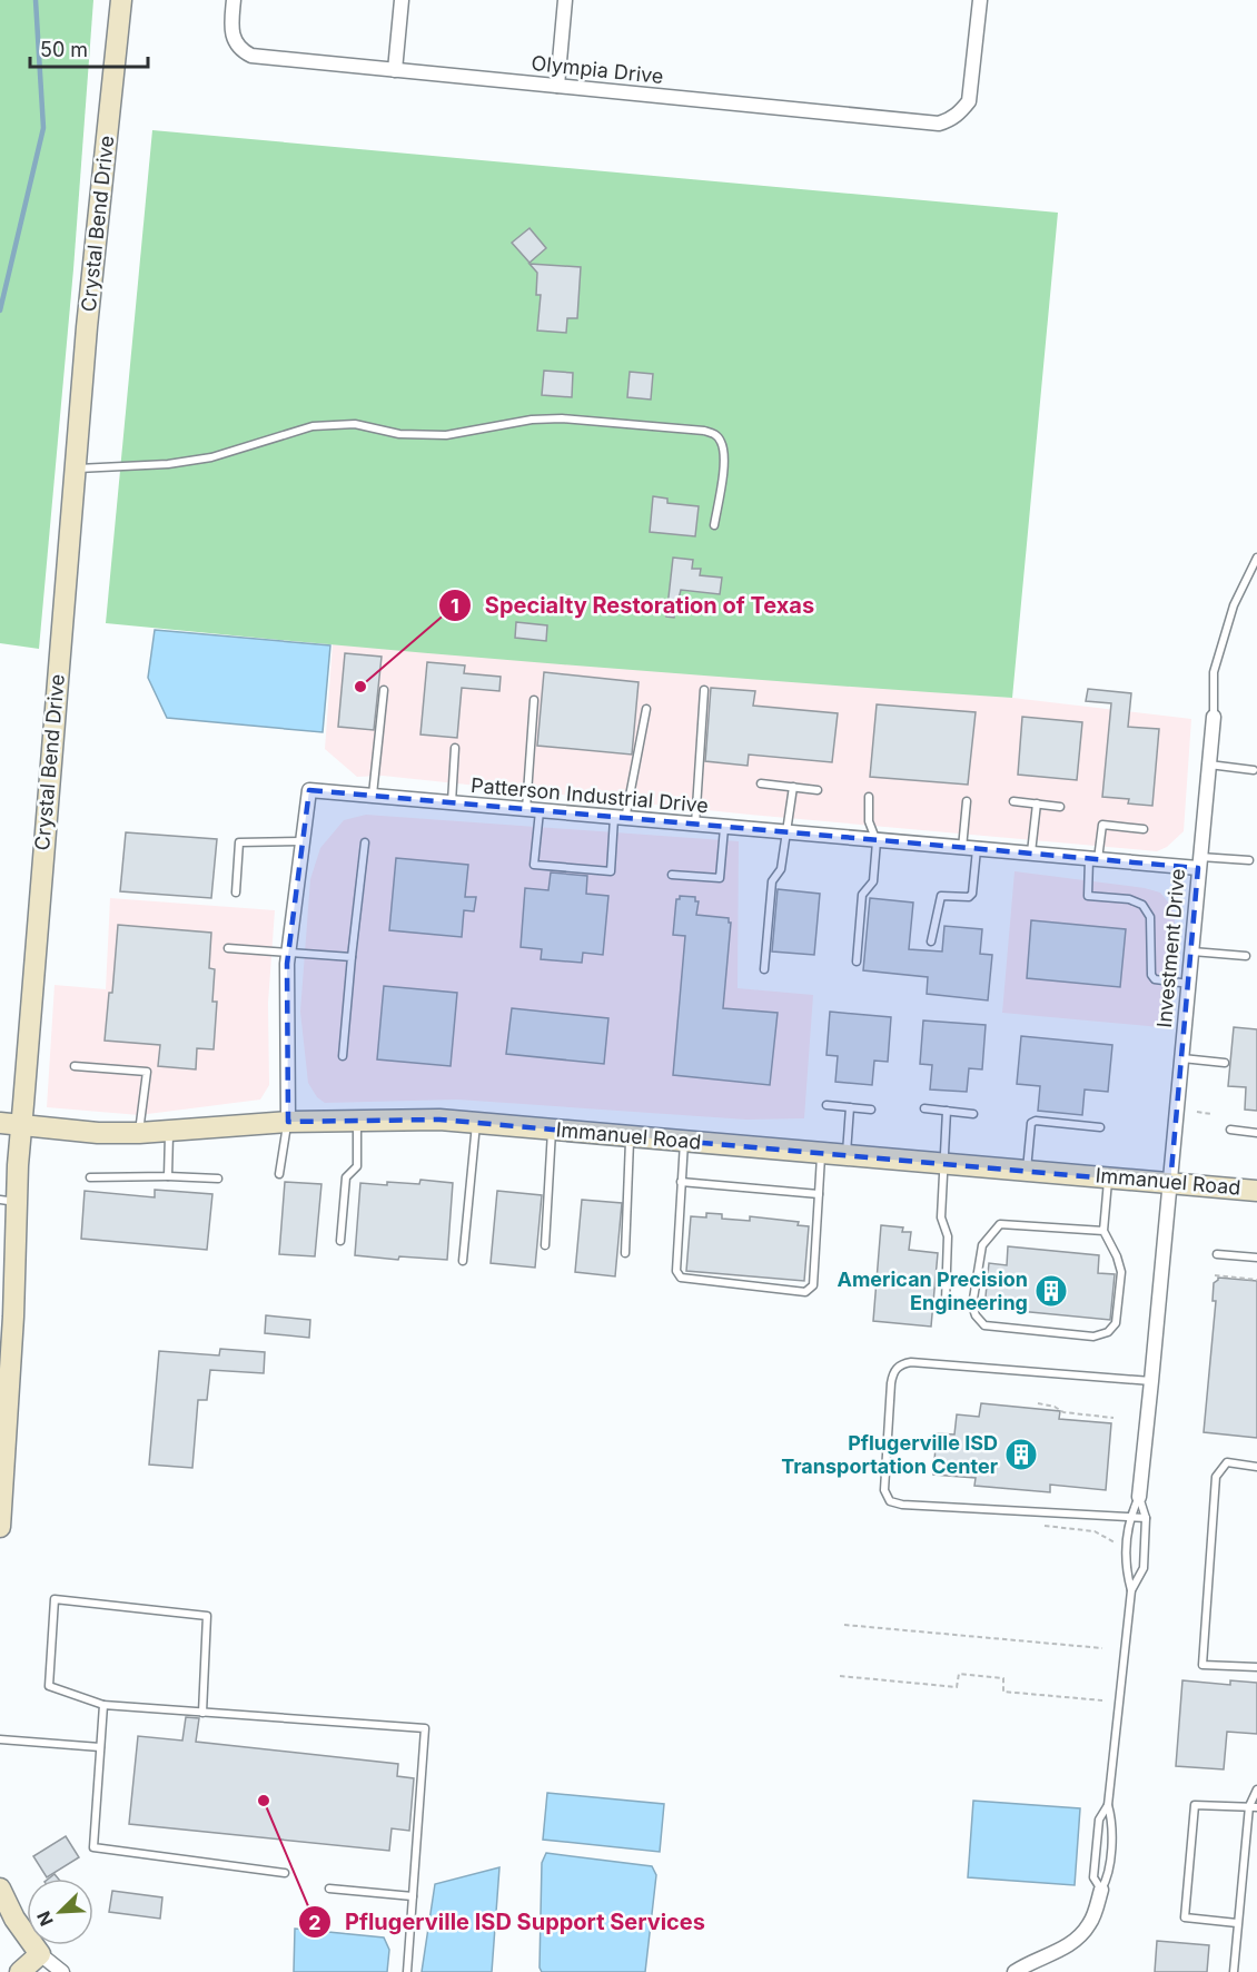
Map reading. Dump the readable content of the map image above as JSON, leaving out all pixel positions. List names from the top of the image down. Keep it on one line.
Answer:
{"streets":{"street":["Olympia Drive","Crystal Bend Drive","Patterson Industrial Drive","Investment Drive","Immanuel Road"]},"crossings":[["Crystal Bend Drive","Immanuel Road"],["Patterson Industrial Drive","Investment Drive"],["Patterson Industrial Drive","Immanuel Road"],["Investment Drive","Immanuel Road"]],"places":{"other":["Specialty Restoration of Texas","Pflugerville ISD Support Services"],"building":["American Precision Engineering","Pflugerville ISD Transportation Center"]},"scale_bar":"50 m","north":"bottom left"}
